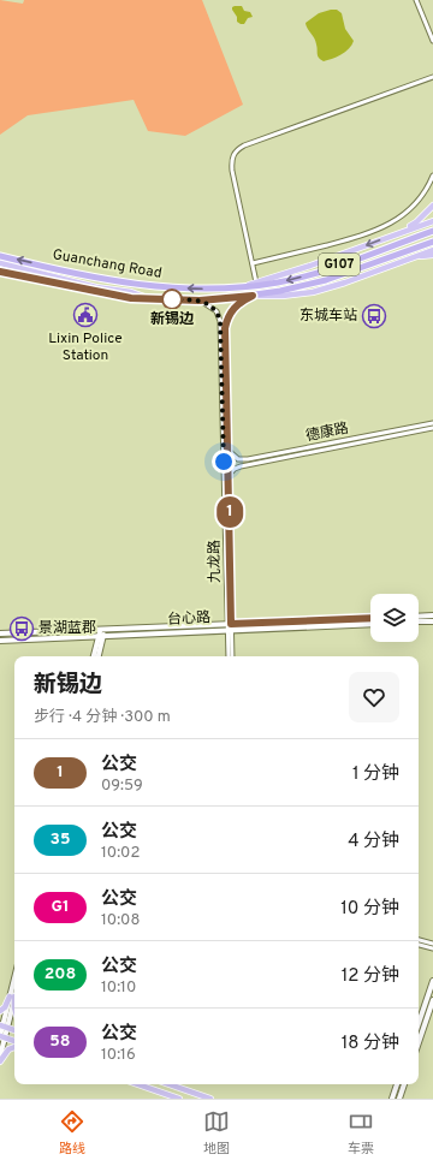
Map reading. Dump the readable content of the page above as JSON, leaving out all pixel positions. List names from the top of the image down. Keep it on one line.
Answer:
{"streets":{"highway":["Guanchang Road","G107"],"main road":["台心路"],"street":["德康路","九龙路"]},"crossings":[["Guanchang Road","九龙路"],["德康路","九龙路"],["九龙路","台心路"]],"places":{"other":["新锡边"],"public building":["Lixin Police Station"],"bus stop":["东城车站","景湖蓝郡"]},"lines":["bus line 1"],"page":{"on_map":"1","heading":["新锡边","步行 · 4 分钟 · 300 m"],"list":[{"mark":"1","name":"公交","note":"09:59","value":"1 分钟"},{"mark":"35","name":"公交","note":"10:02","value":"4 分钟"},{"mark":"G1","name":"公交","note":"10:08","value":"10 分钟"},{"mark":"208","name":"公交","note":"10:10","value":"12 分钟"},{"mark":"58","name":"公交","note":"10:16","value":"18 分钟"}],"tabs":["路线","地图","车票"]}}
